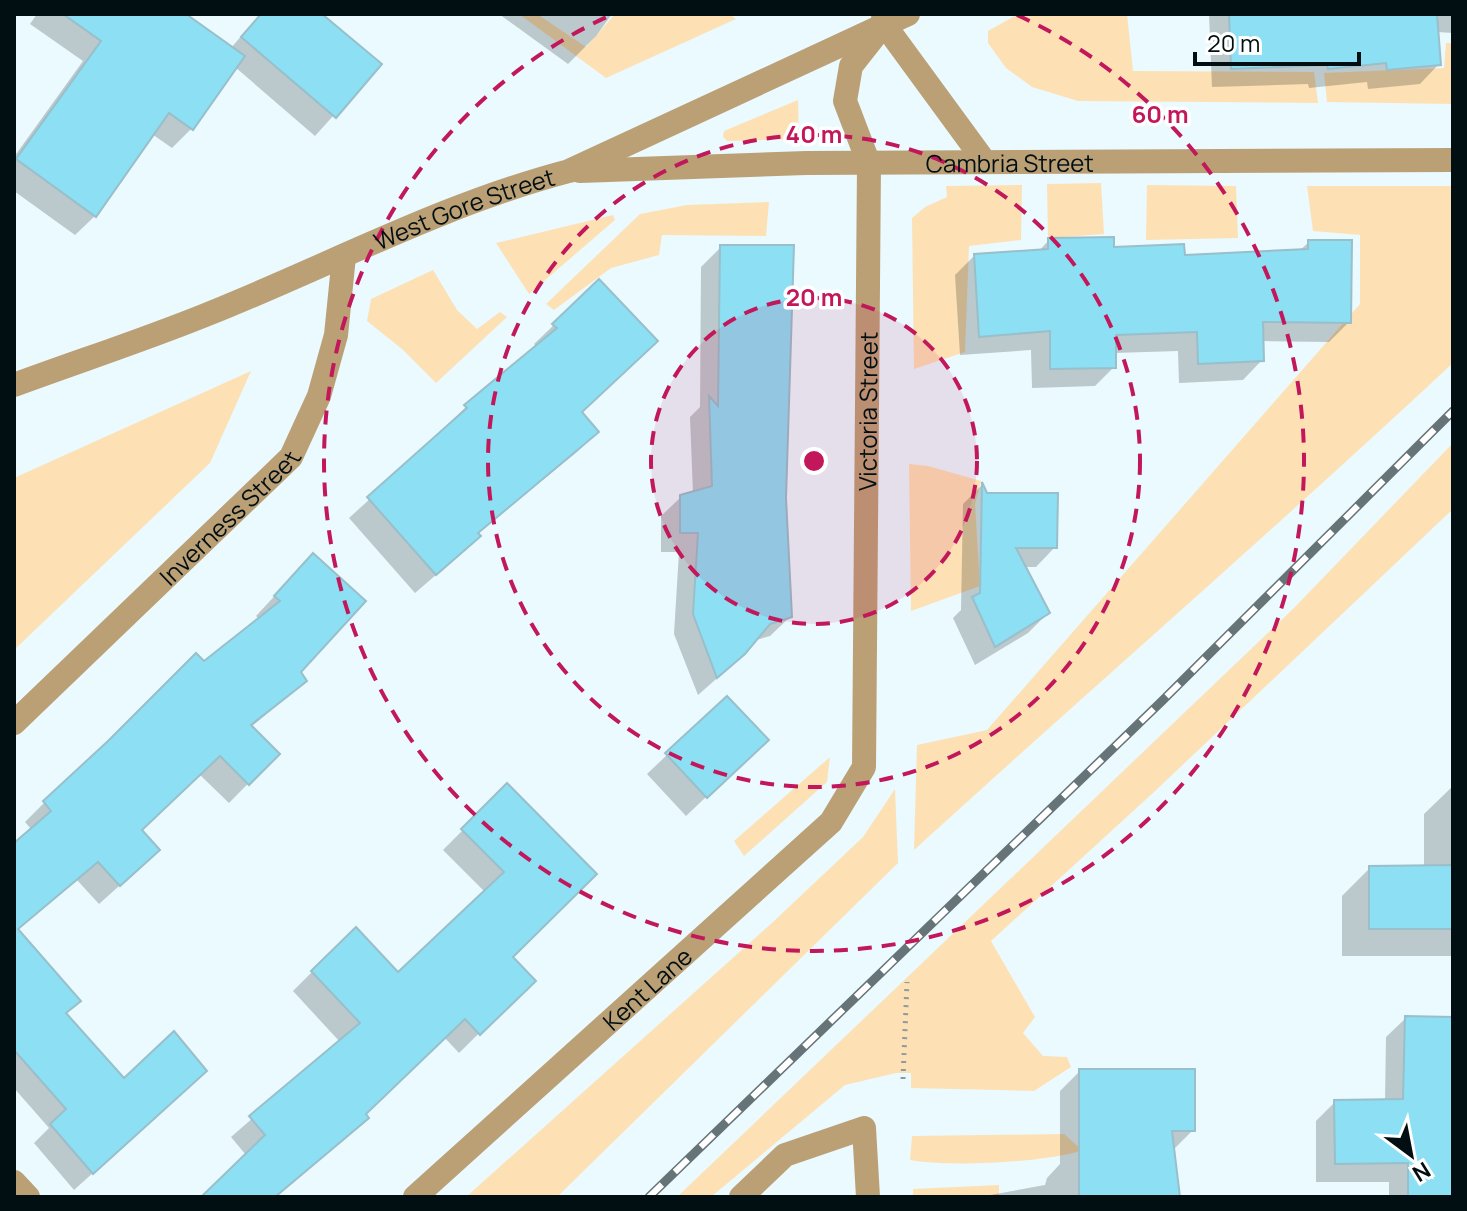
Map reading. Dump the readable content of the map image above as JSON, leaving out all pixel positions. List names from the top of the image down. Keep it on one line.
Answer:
{"streets":{"street":["Cambria Street","West Gore Street","Victoria Street","Inverness Street","Kent Lane"]},"crossings":[["Cambria Street","West Gore Street"],["Cambria Street","Victoria Street"],["West Gore Street","Victoria Street"],["West Gore Street","Inverness Street"],["Victoria Street","Kent Lane"]],"scale_bar":"20 m","north":"bottom right","rings":["60 m","40 m","20 m"]}
